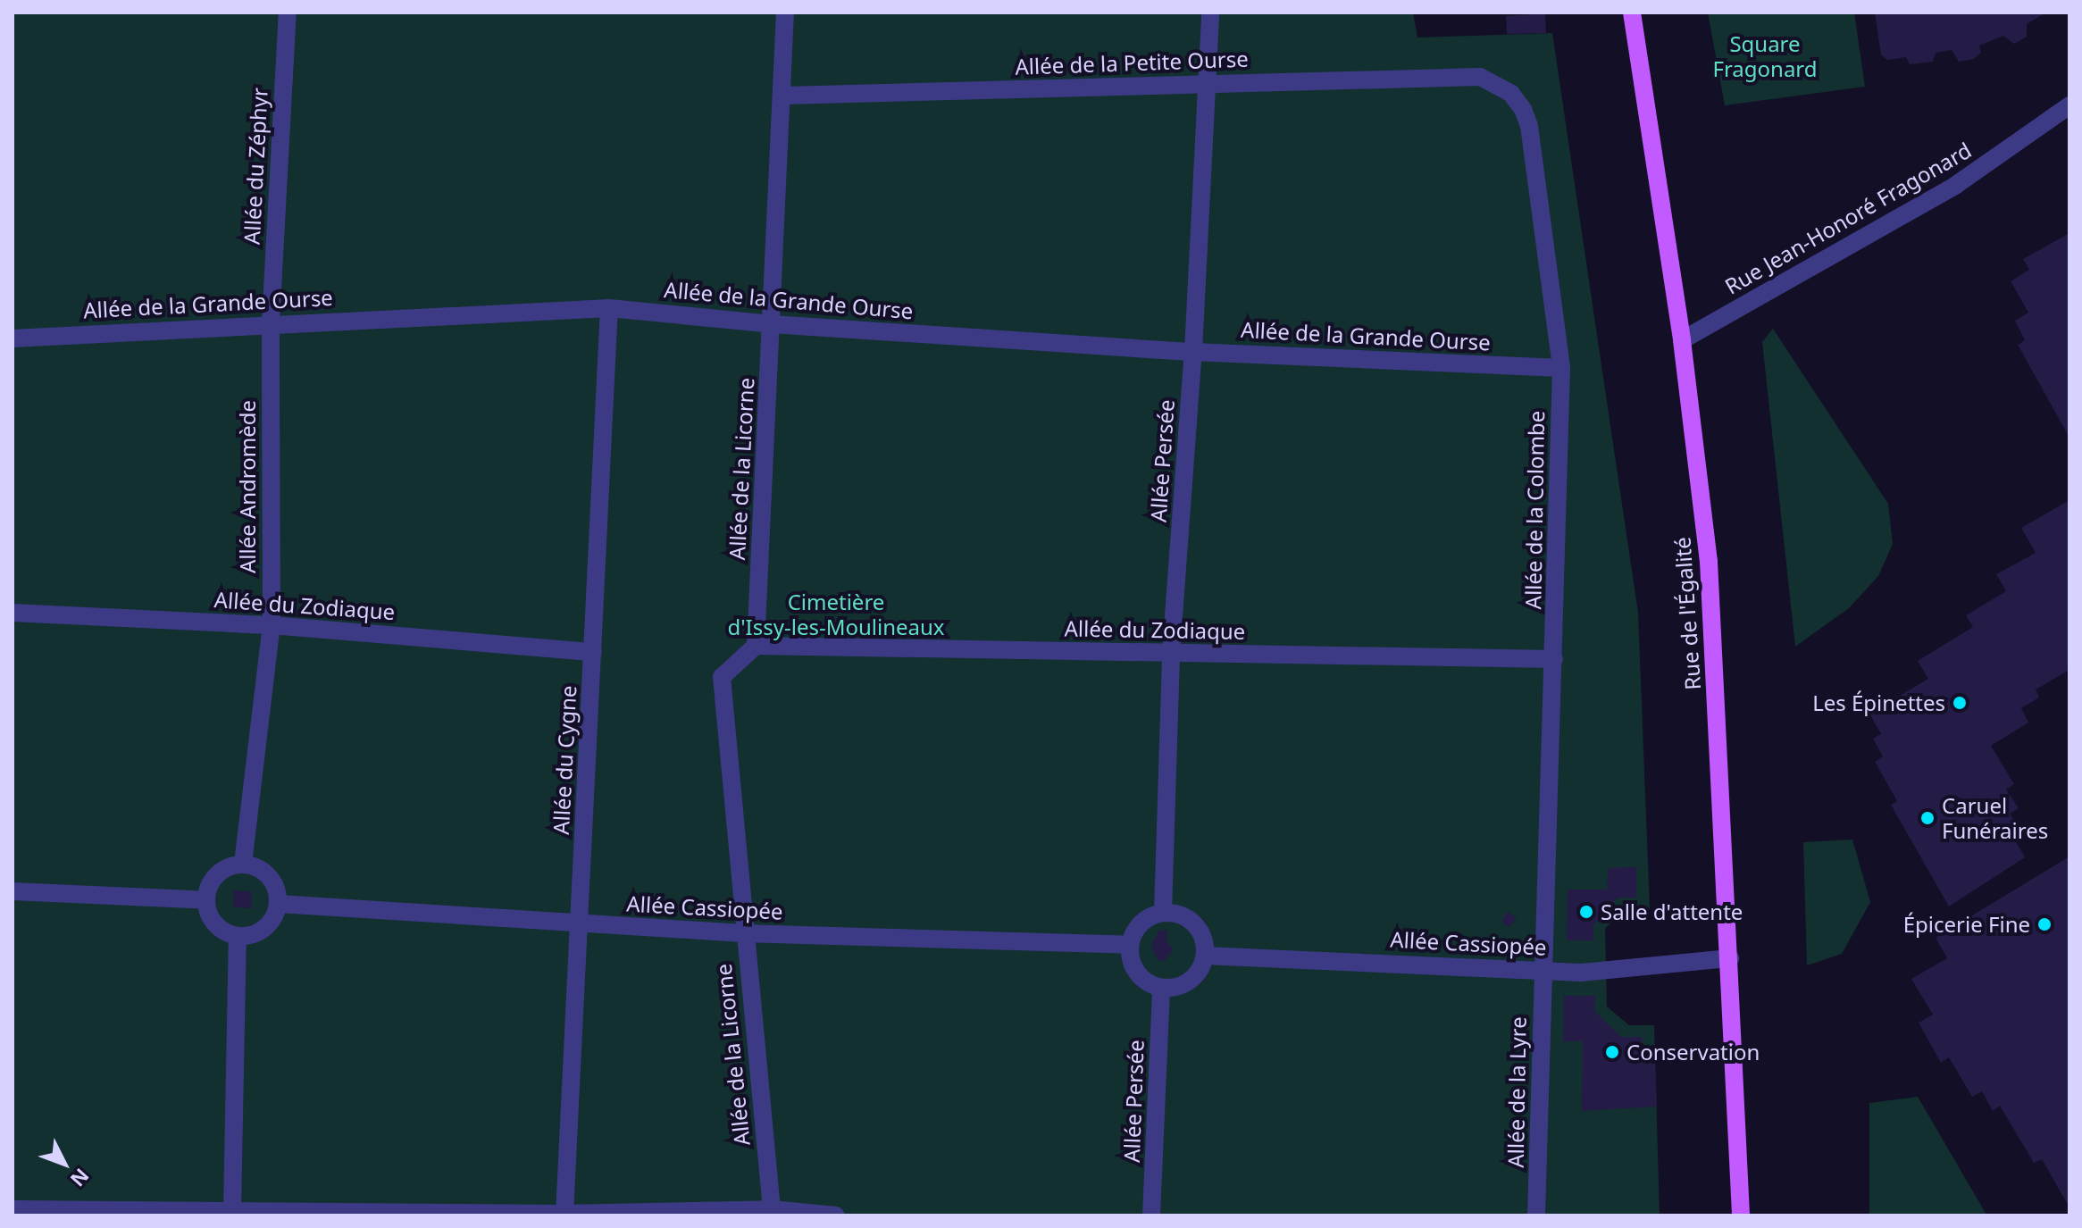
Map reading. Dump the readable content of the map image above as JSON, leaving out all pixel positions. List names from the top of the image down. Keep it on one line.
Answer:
{"streets":{"main road":["Rue de l'Égalité"],"street":["Allée de la Petite Ourse","Allée du Zéphyr","Rue Jean-Honoré Fragonard","Allée de la Grande Ourse","Allée Persée","Allée de la Licorne","Allée Andromède","Allée de la Colombe","Allée du Zodiaque","Allée du Cygne","Allée Cassiopée","Allée de la Lyre"]},"crossings":[["Allée de la Petite Ourse","Allée Persée"],["Allée de la Petite Ourse","Allée de la Licorne"],["Allée de la Petite Ourse","Allée de la Colombe"],["Allée du Zéphyr","Allée de la Grande Ourse"],["Allée du Zéphyr","Allée Andromède"],["Rue Jean-Honoré Fragonard","Rue de l'Égalité"],["Allée de la Grande Ourse","Allée Persée"],["Allée de la Grande Ourse","Allée de la Licorne"],["Allée de la Grande Ourse","Allée Andromède"],["Allée de la Grande Ourse","Allée de la Colombe"],["Allée de la Grande Ourse","Allée du Cygne"],["Allée Persée","Allée du Zodiaque"],["Allée Persée","Allée Cassiopée"],["Allée de la Licorne","Allée du Zodiaque"],["Allée de la Licorne","Allée Cassiopée"],["Allée Andromède","Allée du Zodiaque"],["Allée Andromède","Allée Cassiopée"],["Allée de la Colombe","Allée du Zodiaque"],["Allée de la Colombe","Allée Cassiopée"],["Allée de la Colombe","Allée de la Lyre"],["Allée du Zodiaque","Allée du Cygne"],["Rue de l'Égalité","Allée Cassiopée"],["Allée du Cygne","Allée Cassiopée"],["Allée Cassiopée","Allée de la Lyre"]],"parks":["Square Fragonard","Cimetière d'Issy-les-Moulineaux"],"places":["Les Épinettes","Caruel Funéraires","Salle d'attente","Épicerie Fine","Conservation"],"north":"bottom right"}
